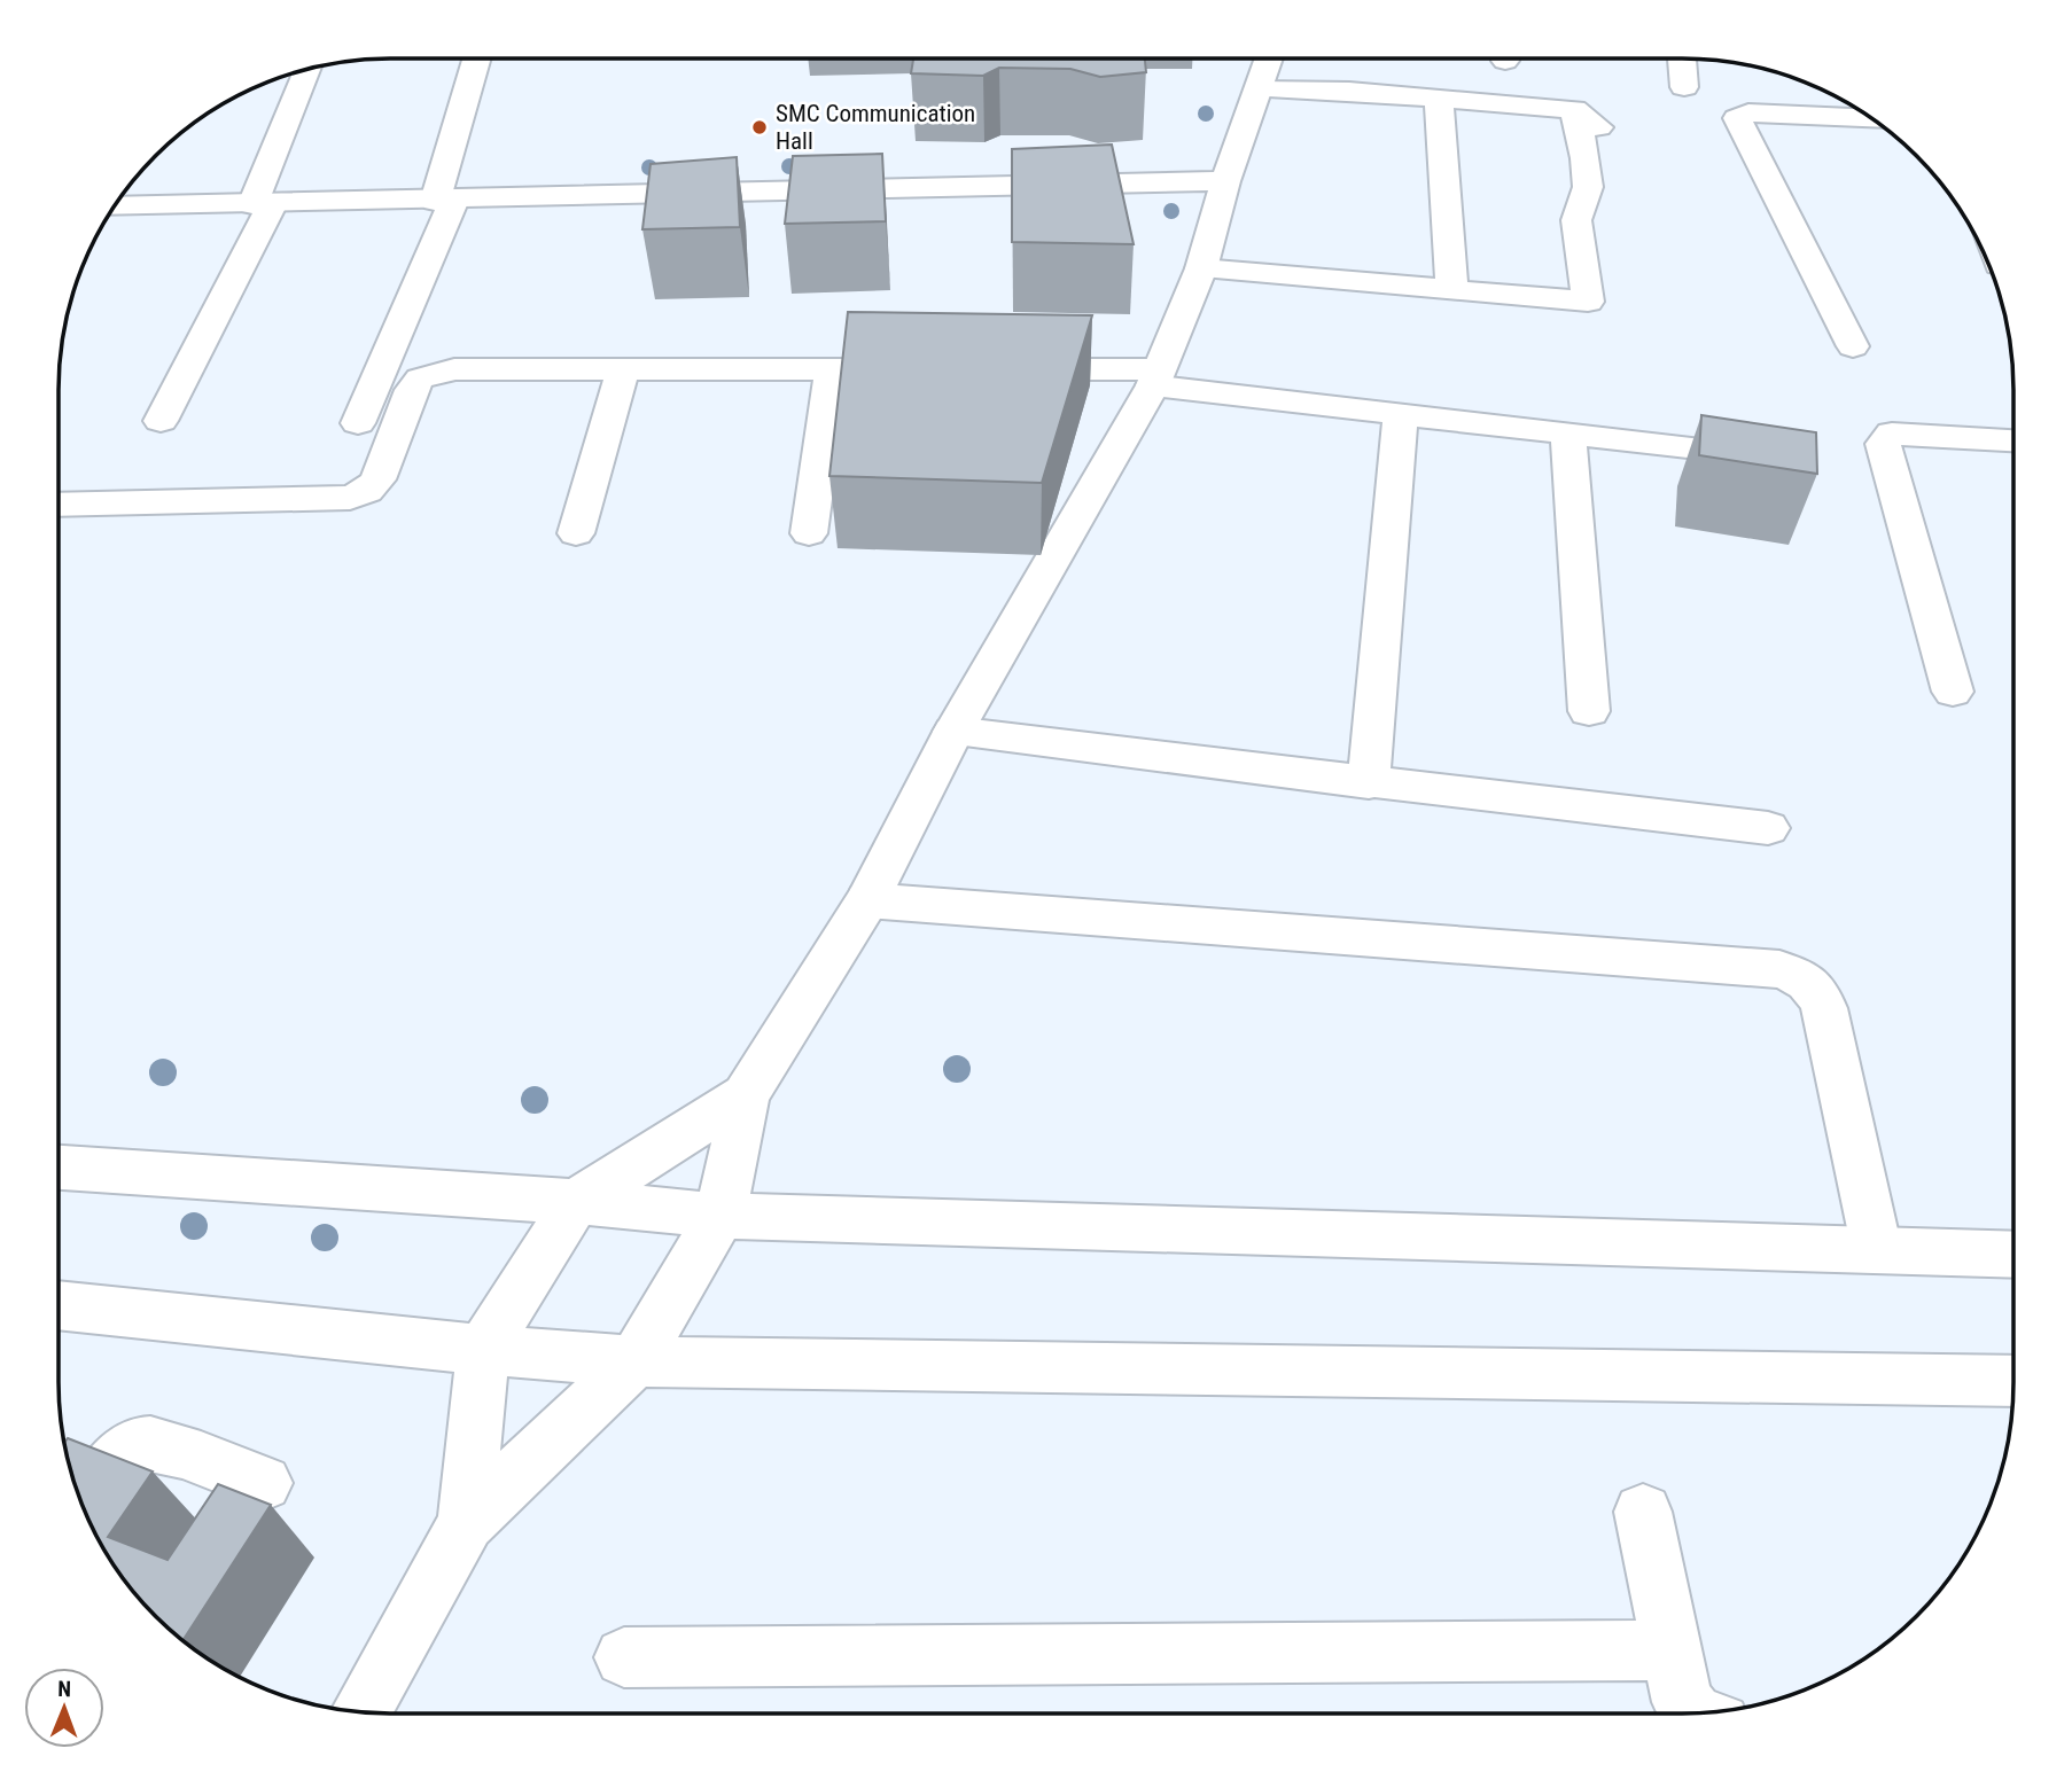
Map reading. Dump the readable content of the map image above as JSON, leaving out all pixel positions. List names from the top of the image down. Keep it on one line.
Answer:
{"places":["SMC Communication Hall"],"north":"top"}
